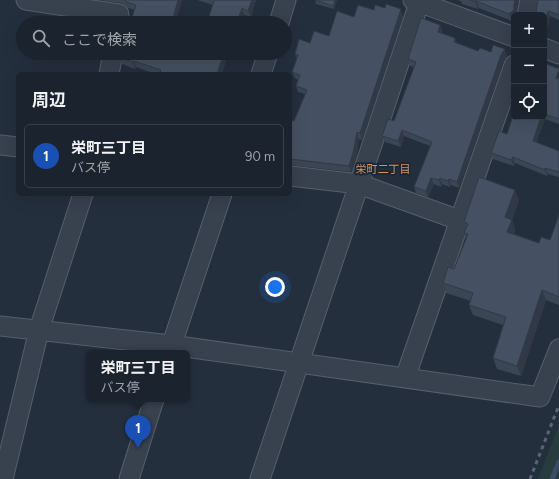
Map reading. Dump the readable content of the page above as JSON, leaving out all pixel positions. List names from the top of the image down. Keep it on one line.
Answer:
{"districts":["栄町二丁目"],"page":{"map_buttons":["+","−"],"search":"ここで検索","heading":"周辺","list":[{"mark":"1","name":"栄町三丁目","note":"バス停","value":"90 m"}],"popup":["栄町三丁目","バス停"],"pins":"1"}}
